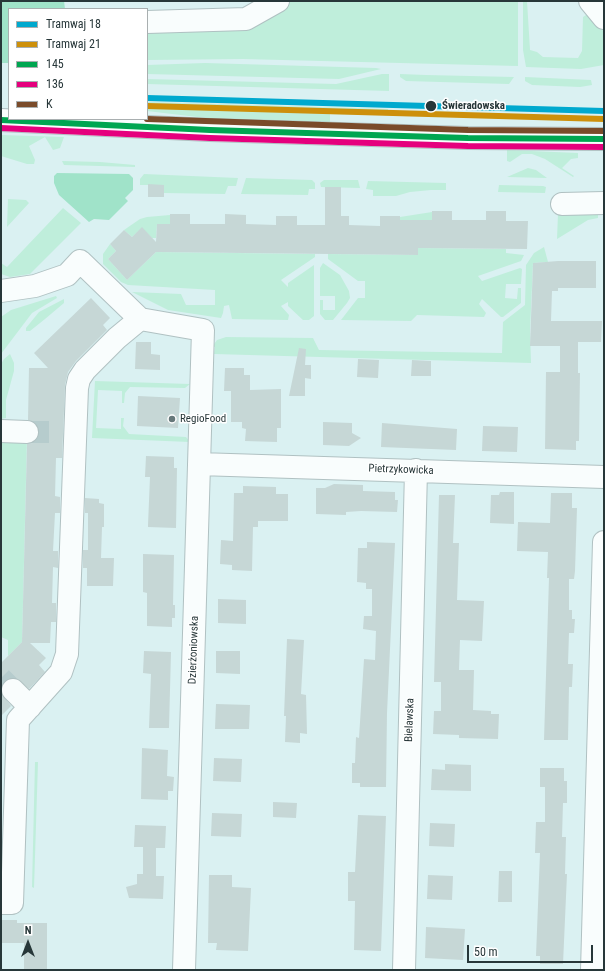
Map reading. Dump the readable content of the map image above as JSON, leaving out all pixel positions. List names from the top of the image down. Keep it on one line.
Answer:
{"streets":{"street":["Pietrzykowicka","Dzierżoniowska","Bielawska"]},"crossings":[["Pietrzykowicka","Dzierżoniowska"],["Pietrzykowicka","Bielawska"]],"places":["Świeradowska","RegioFood"],"lines":["tram line 18","tram line 21","transit line K","transit line 145","transit line 136"],"legend":["Tramwaj 18","Tramwaj 21","145","136","K"],"scale_bar":"50 m","north":"top"}
